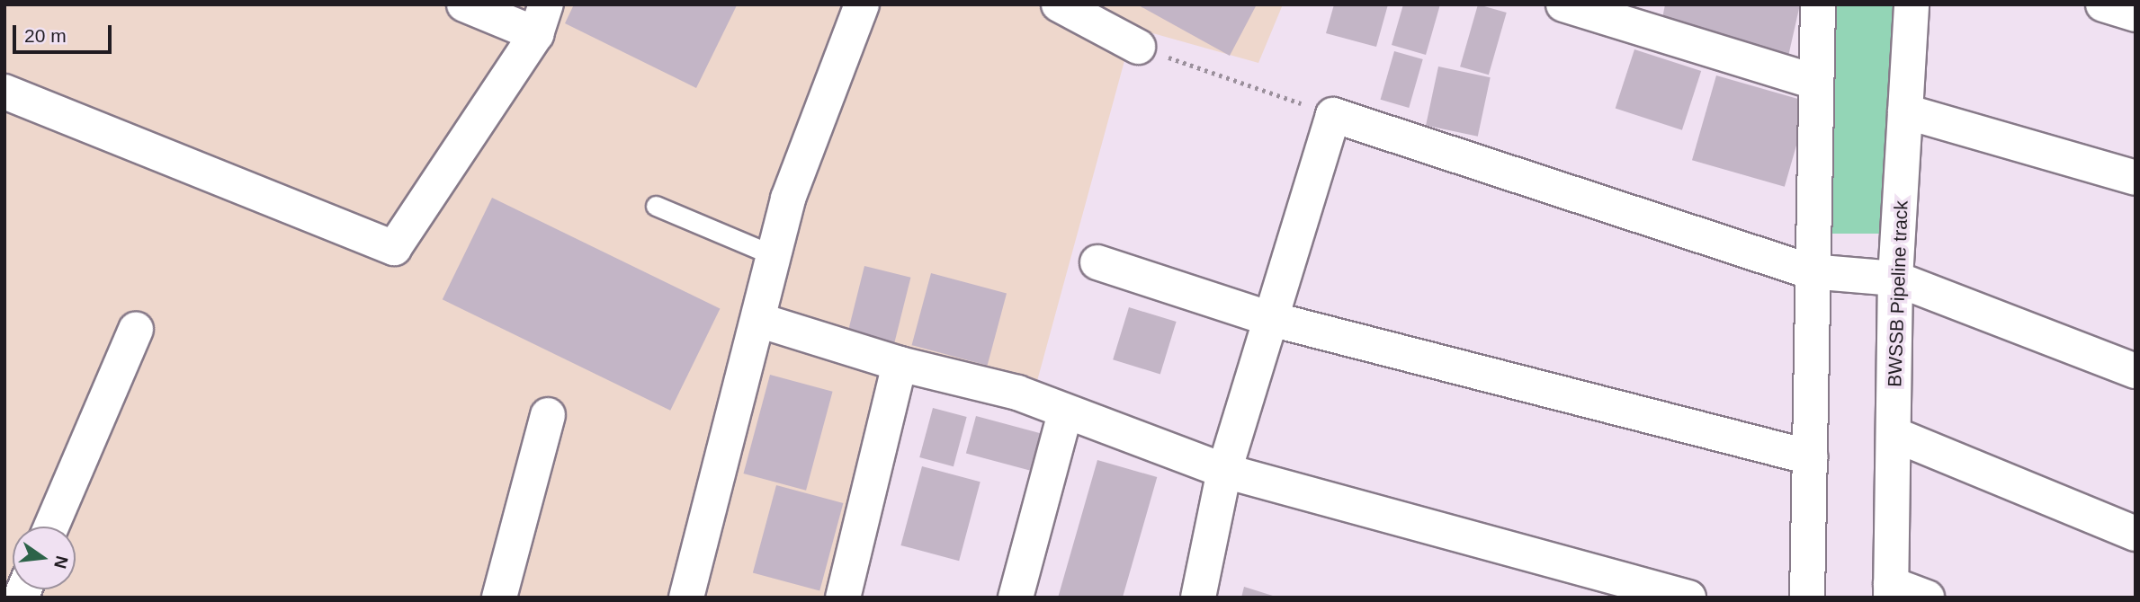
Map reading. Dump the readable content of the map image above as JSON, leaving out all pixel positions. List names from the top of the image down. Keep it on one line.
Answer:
{"streets":{"street":["BWSSB Pipeline track"]},"scale_bar":"20 m","north":"right"}
